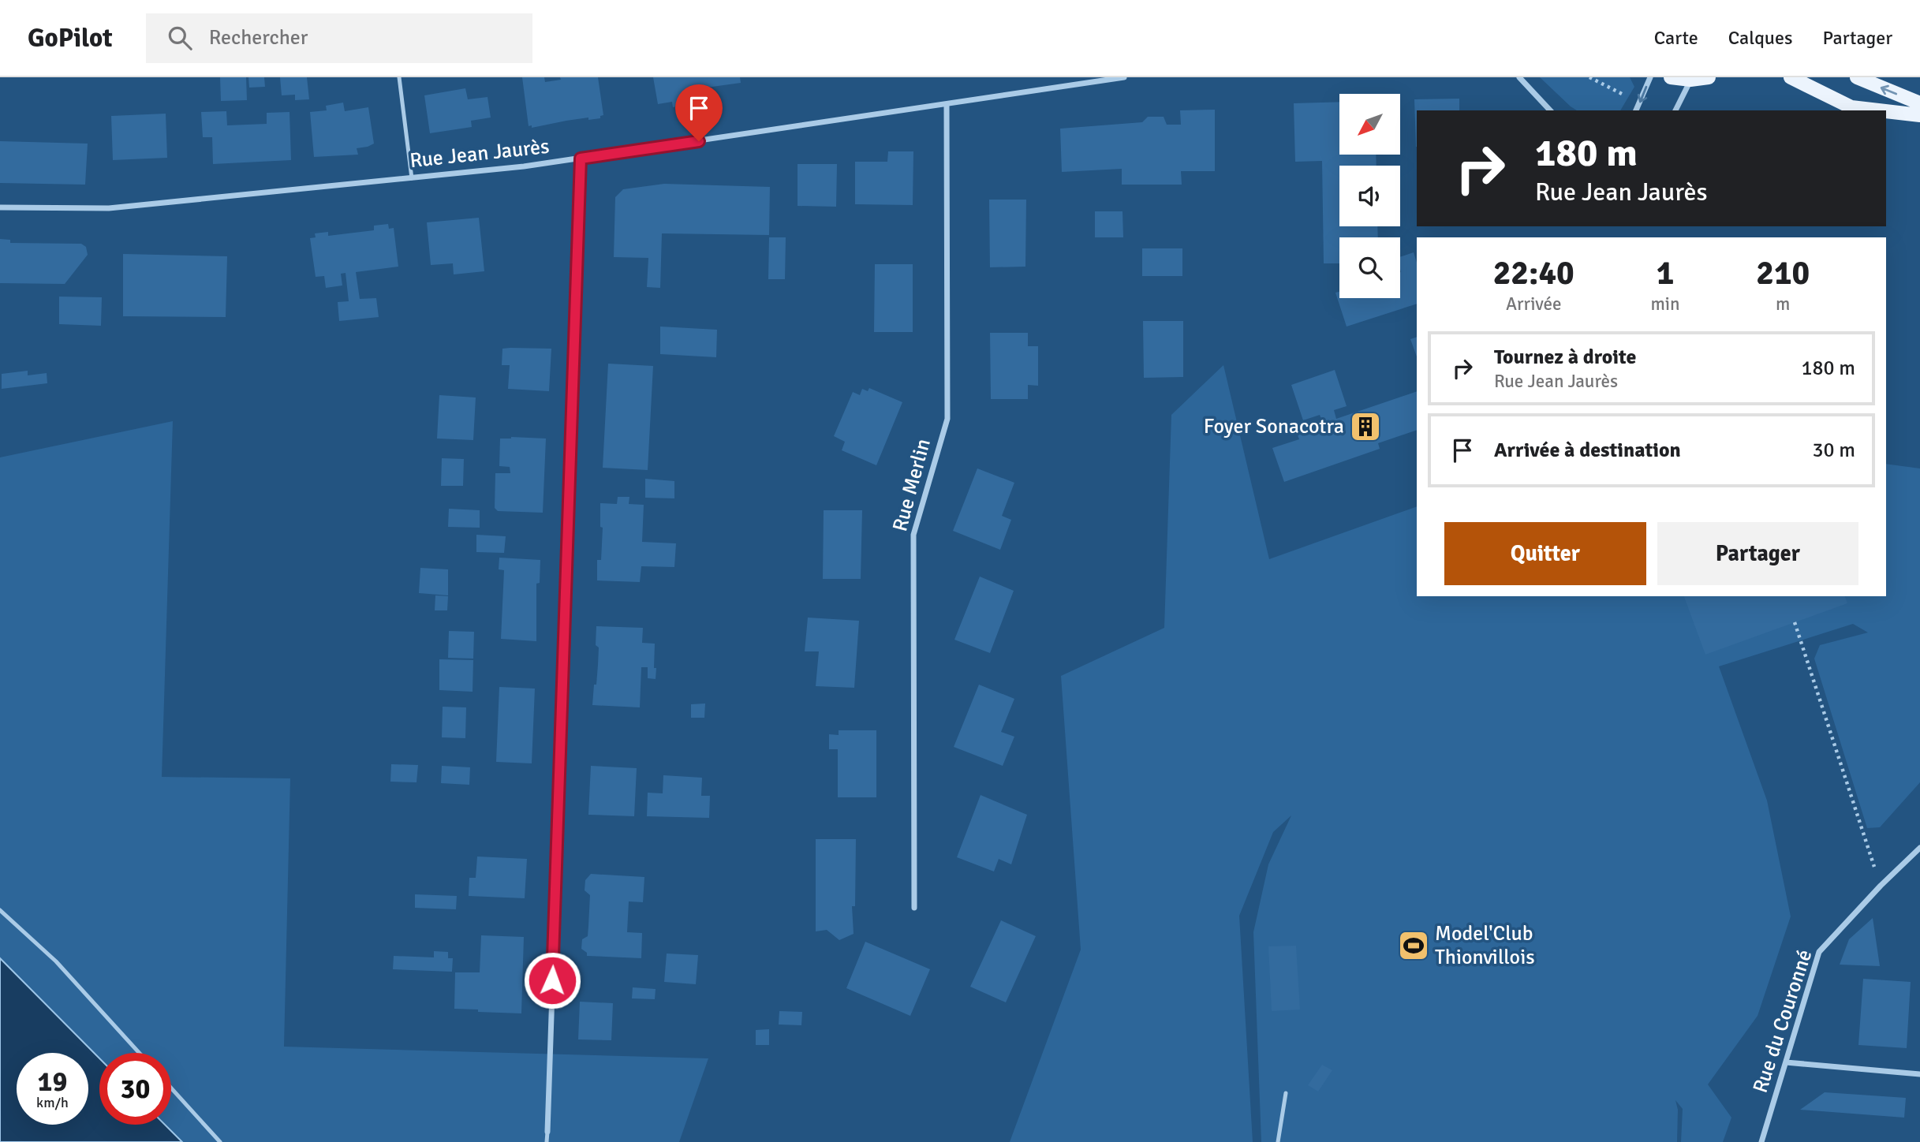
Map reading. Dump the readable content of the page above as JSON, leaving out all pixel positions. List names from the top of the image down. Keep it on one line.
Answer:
{"streets":{"street":["Rue Jean Jaurès","Rue Merlin","Rue du Couronné"]},"crossings":[["Rue Jean Jaurès","Rue Merlin"]],"places":{"building":["Foyer Sonacotra"],"sports":["Model'Club Thionvillois"]},"north":"bottom left","page":{"header":"GoPilot","search":"Rechercher","nav":["Carte","Calques","Partager"],"turn":["180 m","Rue Jean Jaurès"],"eta":["22:40","Arrivée","1","min","210","m"],"list":[{"name":"Tournez à droite","note":"Rue Jean Jaurès","value":"180 m"},{"name":"Arrivée à destination","value":"30 m"}],"buttons":["Quitter","Partager"],"speed":"19 km/h","limit":"30"}}
